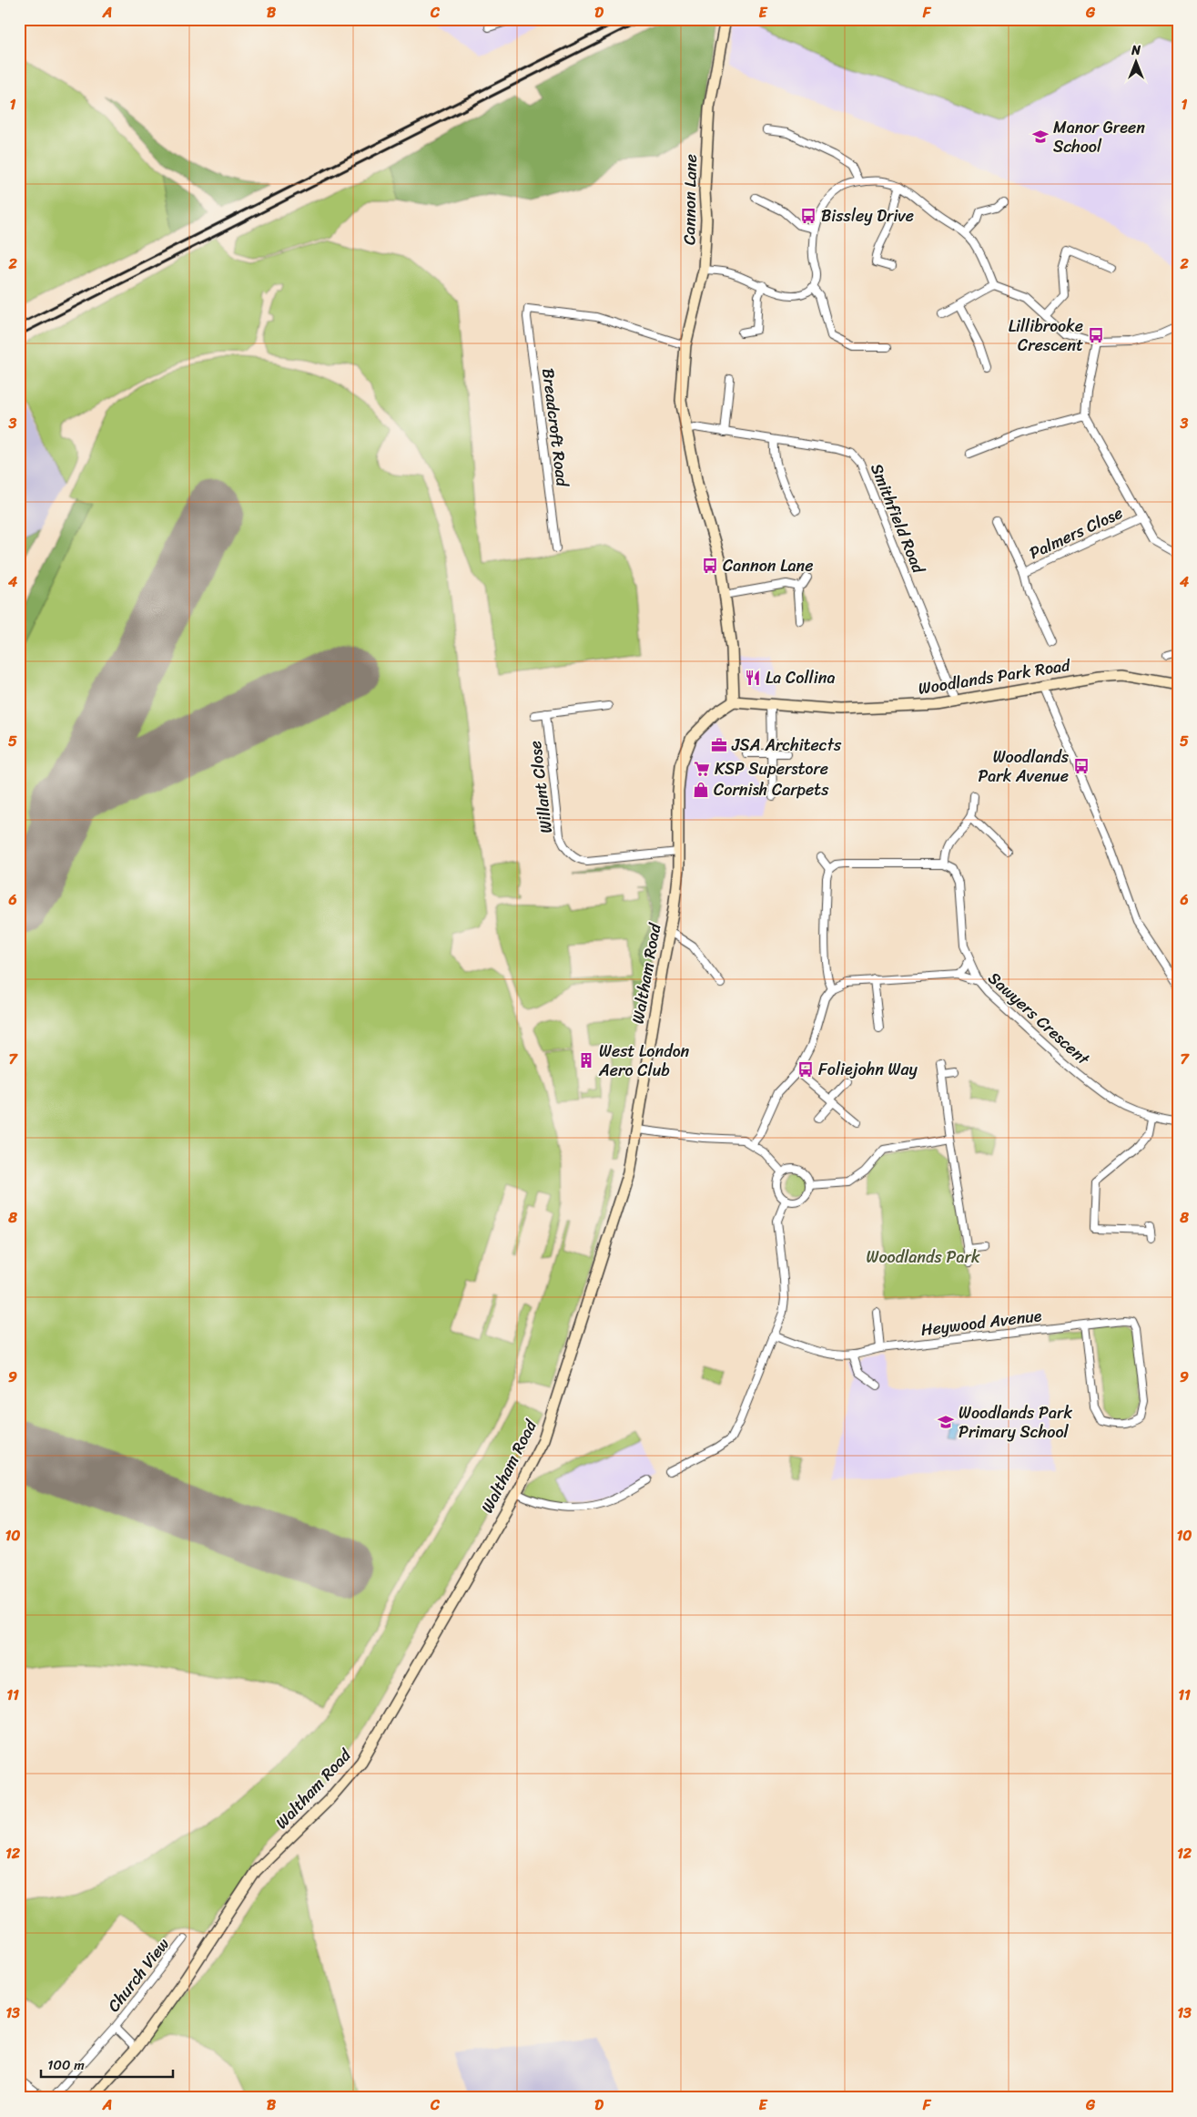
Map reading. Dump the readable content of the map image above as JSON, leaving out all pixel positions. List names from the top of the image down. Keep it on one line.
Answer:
{"streets":{"street":["Cannon Lane","Breadcroft Road","Smithfield Road","Palmers Close","Woodlands Park Road","Willant Close","Waltham Road","Sawyers Crescent","Heywood Avenue","Church View"]},"crossings":[["Cannon Lane","Breadcroft Road"],["Cannon Lane","Smithfield Road"],["Cannon Lane","Woodlands Park Road"],["Cannon Lane","Waltham Road"],["Smithfield Road","Woodlands Park Road"],["Woodlands Park Road","Waltham Road"],["Willant Close","Waltham Road"],["Waltham Road","Church View"]],"parks":["Woodlands Park"],"places":{"school or university":["Manor Green School","Woodlands Park Primary School"],"bus stop":["Bissley Drive","Lillibrooke Crescent","Cannon Lane","Woodlands Park Avenue","Foliejohn Way"],"restaurant":["La Collina"],"office":["JSA Architects"],"supermarket":["KSP Superstore"],"shop":["Cornish Carpets"],"building":["West London Aero Club"]},"scale_bar":"100 m","north":"top","grid":{"columns":["A","B","C","D","E","F","G"],"rows":["1","2","3","4","5","6","7","8","9","10","11","12","13"]}}
